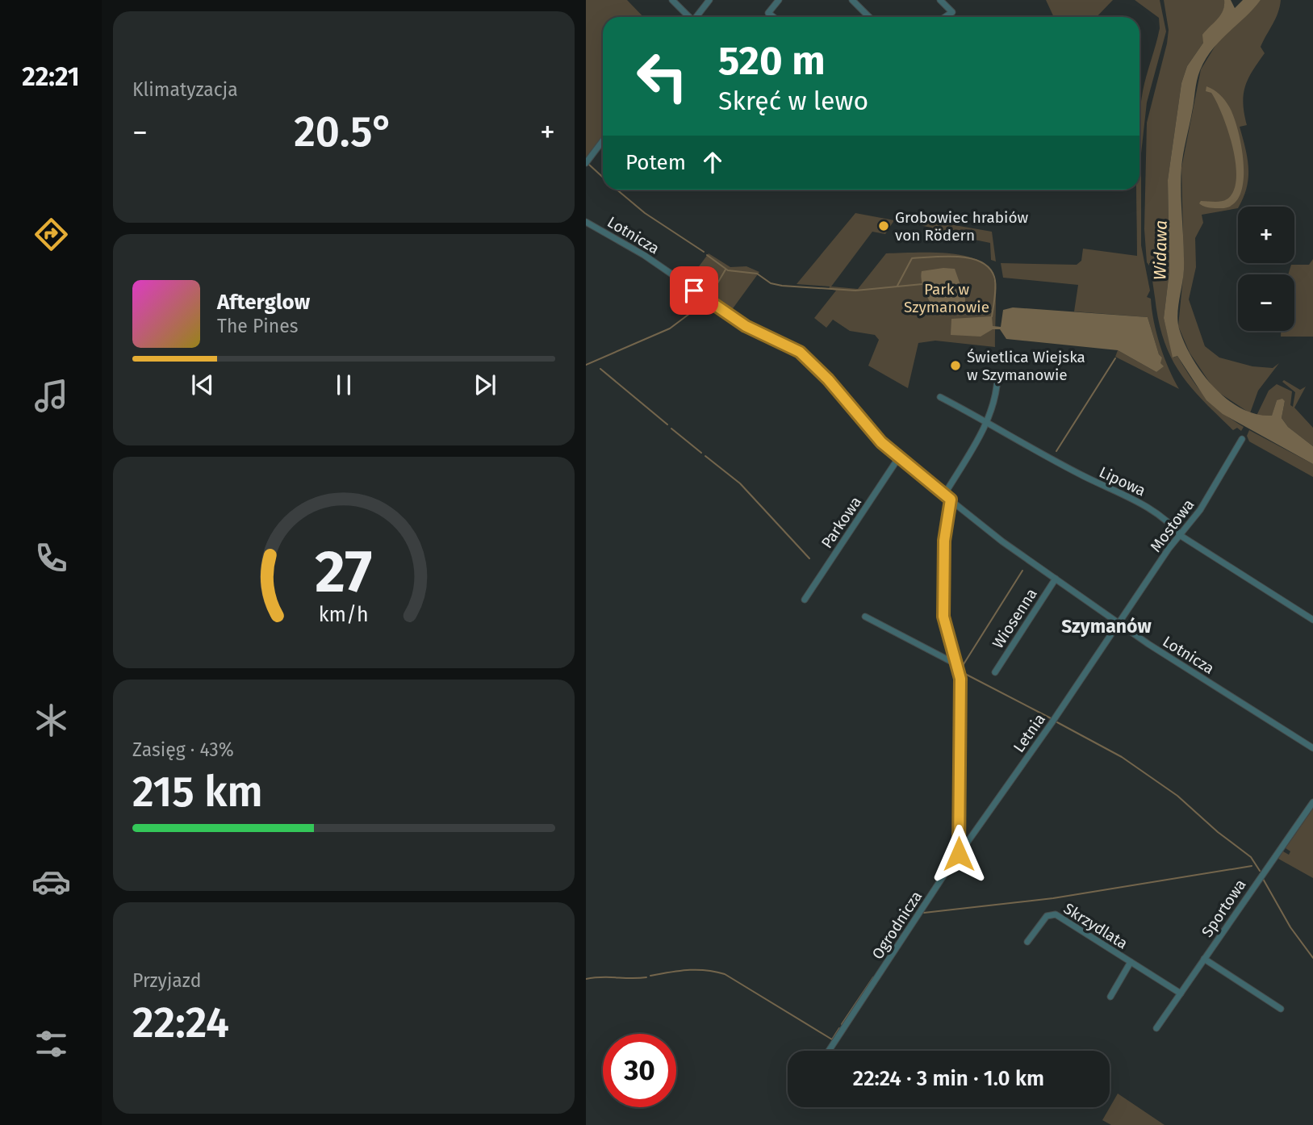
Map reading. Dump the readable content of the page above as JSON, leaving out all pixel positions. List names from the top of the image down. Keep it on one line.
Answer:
{"streets":{"street":["Lotnicza","Lipowa","Parkowa","Mostowa","Wiosenna","Letnia","Sportowa","Ogrodnicza","Skrzydlata"]},"crossings":[["Lotnicza","Parkowa"],["Lotnicza","Mostowa"],["Lotnicza","Wiosenna"],["Lotnicza","Letnia"],["Lipowa","Mostowa"],["Mostowa","Letnia"],["Letnia","Ogrodnicza"],["Sportowa","Skrzydlata"]],"districts":["Szymanów"],"water":["Widawa"],"parks":["Park w Szymanowie"],"places":["Grobowiec hrabiów von Rödern","Świetlica Wiejska w Szymanowie"],"page":{"tabs":"22:21","tile":["Klimatyzacja",["Zasięg · 43%","215 km"],["Przyjazd","22:24"]],"turn":["520 m","Skręć w lewo"],"heat":["−","20.5°","+"],"then":"Potem","map_buttons":["+","−"],"song":["Afterglow","The Pines"],"limit":"30","trip":"22:24 · 3 min · 1.0 km","gauge":["27","km/h"]}}
